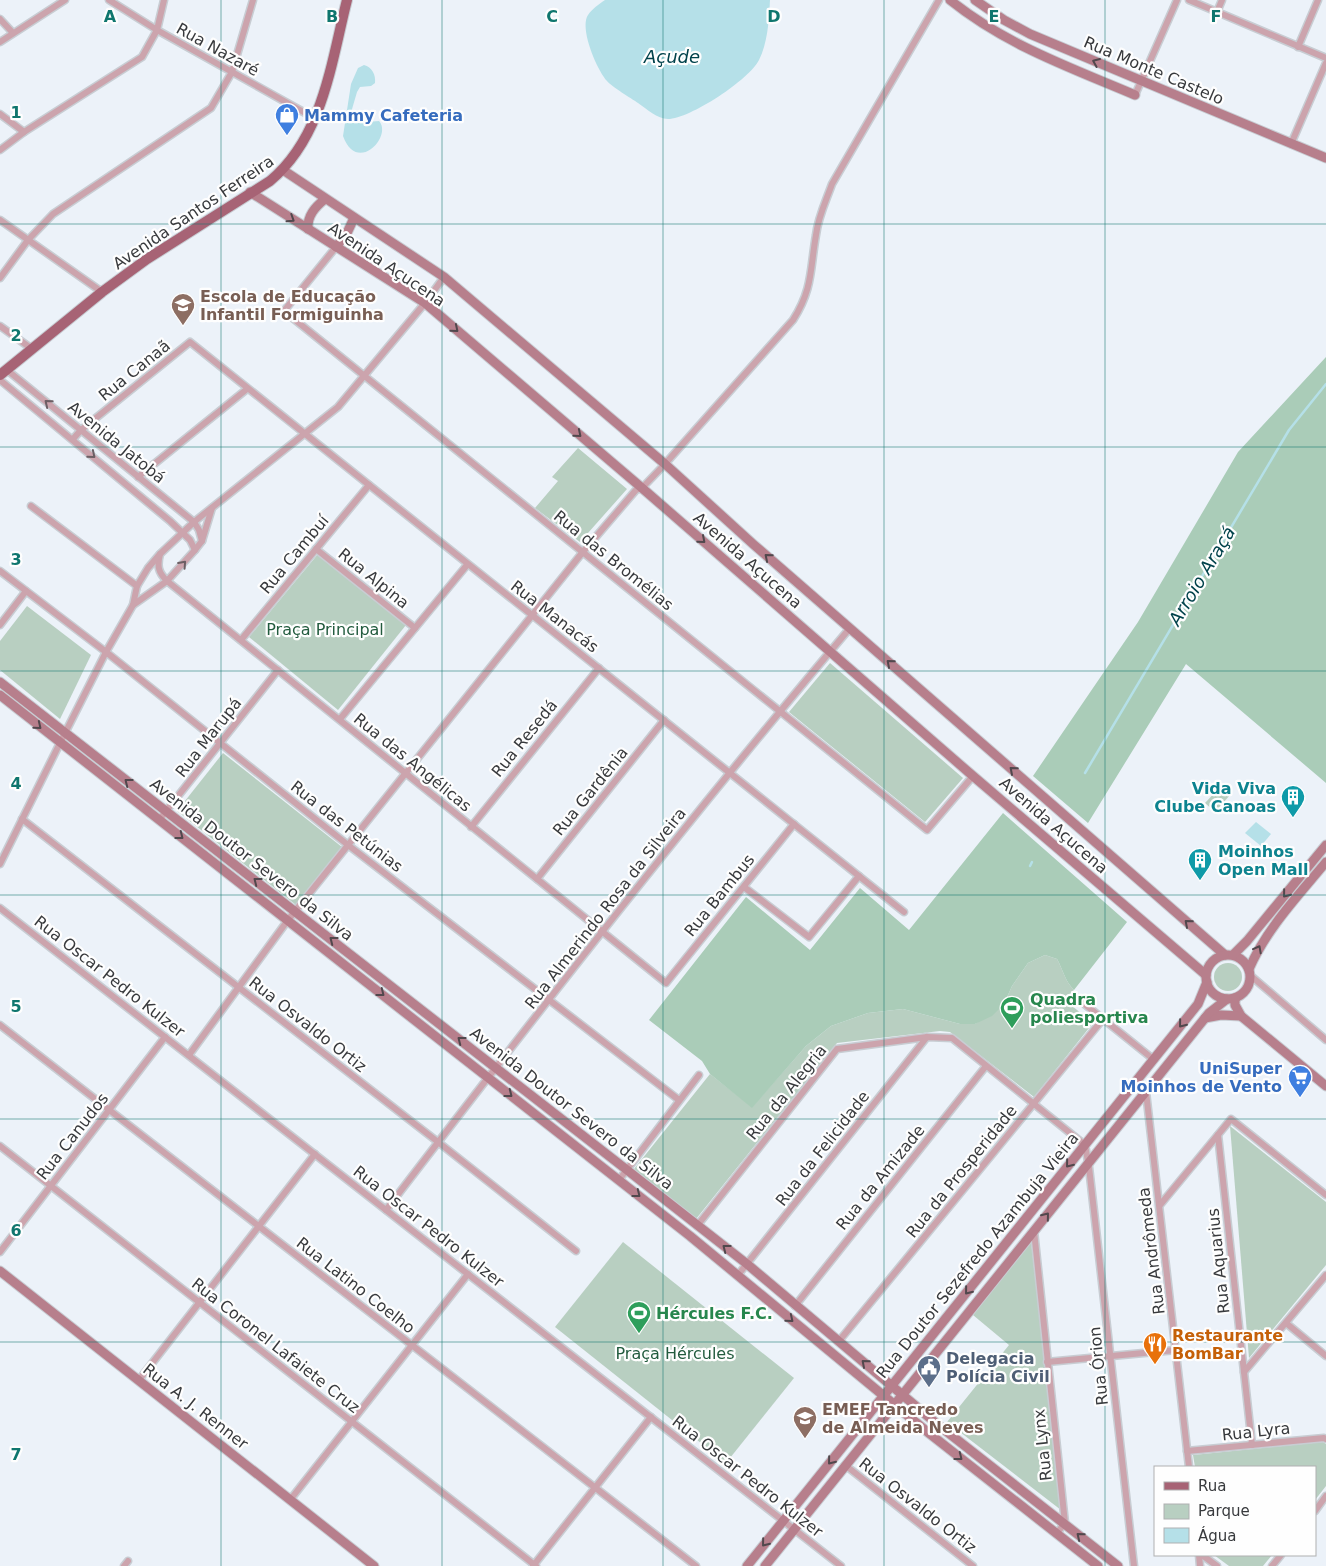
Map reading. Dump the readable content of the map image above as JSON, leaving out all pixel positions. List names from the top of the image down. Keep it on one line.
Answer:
{"streets":{"main road":["Rua Monte Castelo","Avenida Santos Ferreira","Avenida Açucena","Avenida Doutor Severo da Silva","Rua Doutor Sezefredo Azambuja Vieira","Rua A. J. Renner"],"street":["Rua Nazaré","Rua Canaã","Avenida Jatobá","Rua Cambuí","Rua das Bromélias","Rua Alpina","Rua Manacás","Rua Marupá","Rua Resedá","Rua das Angélicas","Rua Gardênia","Rua das Petúnias","Rua Bambus","Rua Almerindo Rosa da Silveira","Rua Oscar Pedro Kulzer","Rua Osvaldo Ortiz","Rua da Alegria","Rua Canudos","Rua da Felicidade","Rua da Prosperidade","Rua da Amizade","Rua Andrômeda","Rua Aquarius","Rua Latino Coelho","Rua Coronel Lafaiete Cruz","Rua Órion","Rua Lyra","Rua Lynx"]},"crossings":[["Rua Nazaré","Avenida Santos Ferreira"],["Avenida Santos Ferreira","Avenida Açucena"],["Avenida Santos Ferreira","Avenida Jatobá"],["Avenida Açucena","Rua das Bromélias"],["Avenida Açucena","Rua Almerindo Rosa da Silveira"],["Avenida Açucena","Rua Doutor Sezefredo Azambuja Vieira"],["Rua Canaã","Avenida Jatobá"],["Rua Canaã","Rua Manacás"],["Rua Cambuí","Rua Alpina"],["Rua Cambuí","Rua Manacás"],["Rua Cambuí","Rua das Angélicas"],["Rua das Bromélias","Rua Almerindo Rosa da Silveira"],["Rua Manacás","Rua Resedá"],["Rua Manacás","Rua Gardênia"],["Rua Manacás","Rua Bambus"],["Rua Manacás","Rua Almerindo Rosa da Silveira"],["Rua Marupá","Rua das Angélicas"],["Rua Marupá","Rua das Petúnias"],["Rua Marupá","Avenida Doutor Severo da Silva"],["Rua Resedá","Rua das Angélicas"],["Rua das Angélicas","Rua Gardênia"],["Rua das Angélicas","Rua Bambus"],["Rua das Angélicas","Rua Almerindo Rosa da Silveira"],["Rua das Petúnias","Rua Almerindo Rosa da Silveira"],["Avenida Doutor Severo da Silva","Rua Almerindo Rosa da Silveira"],["Avenida Doutor Severo da Silva","Rua da Alegria"],["Avenida Doutor Severo da Silva","Rua da Felicidade"],["Avenida Doutor Severo da Silva","Rua da Prosperidade"],["Avenida Doutor Severo da Silva","Rua da Amizade"],["Avenida Doutor Severo da Silva","Rua Doutor Sezefredo Azambuja Vieira"],["Avenida Doutor Severo da Silva","Rua Lynx"],["Rua Almerindo Rosa da Silveira","Rua Oscar Pedro Kulzer"],["Rua Almerindo Rosa da Silveira","Rua Osvaldo Ortiz"],["Rua Oscar Pedro Kulzer","Rua Canudos"],["Rua Oscar Pedro Kulzer","Rua Doutor Sezefredo Azambuja Vieira"],["Rua Osvaldo Ortiz","Rua Doutor Sezefredo Azambuja Vieira"],["Rua da Alegria","Rua da Felicidade"],["Rua da Alegria","Rua da Prosperidade"],["Rua da Alegria","Rua da Amizade"],["Rua da Alegria","Rua Doutor Sezefredo Azambuja Vieira"],["Rua Canudos","Rua Latino Coelho"],["Rua Canudos","Rua Coronel Lafaiete Cruz"],["Rua Andrômeda","Rua Doutor Sezefredo Azambuja Vieira"],["Rua Andrômeda","Rua Lyra"],["Rua Doutor Sezefredo Azambuja Vieira","Rua Órion"],["Rua Doutor Sezefredo Azambuja Vieira","Rua Lynx"],["Rua Aquarius","Rua Lyra"]],"water":["Açude","Arroio Araçá"],"parks":["Praça Principal","Praça Hércules"],"places":{"shop":["Mammy Cafeteria"],"school or university":["Escola de Educação Infantil Formiguinha","EMEF Tancredo de Almeida Neves"],"building":["Vida Viva Clube Canoas","Moinhos Open Mall"],"sports":["Quadra poliesportiva","Hércules F.C."],"supermarket":["UniSuper Moinhos de Vento"],"restaurant":["Restaurante BomBar"],"public building":["Delegacia Polícia Civil"]},"legend":["Rua","Parque","Água"],"grid":{"columns":["A","B","C","D","E","F"],"rows":["1","2","3","4","5","6","7"]}}
